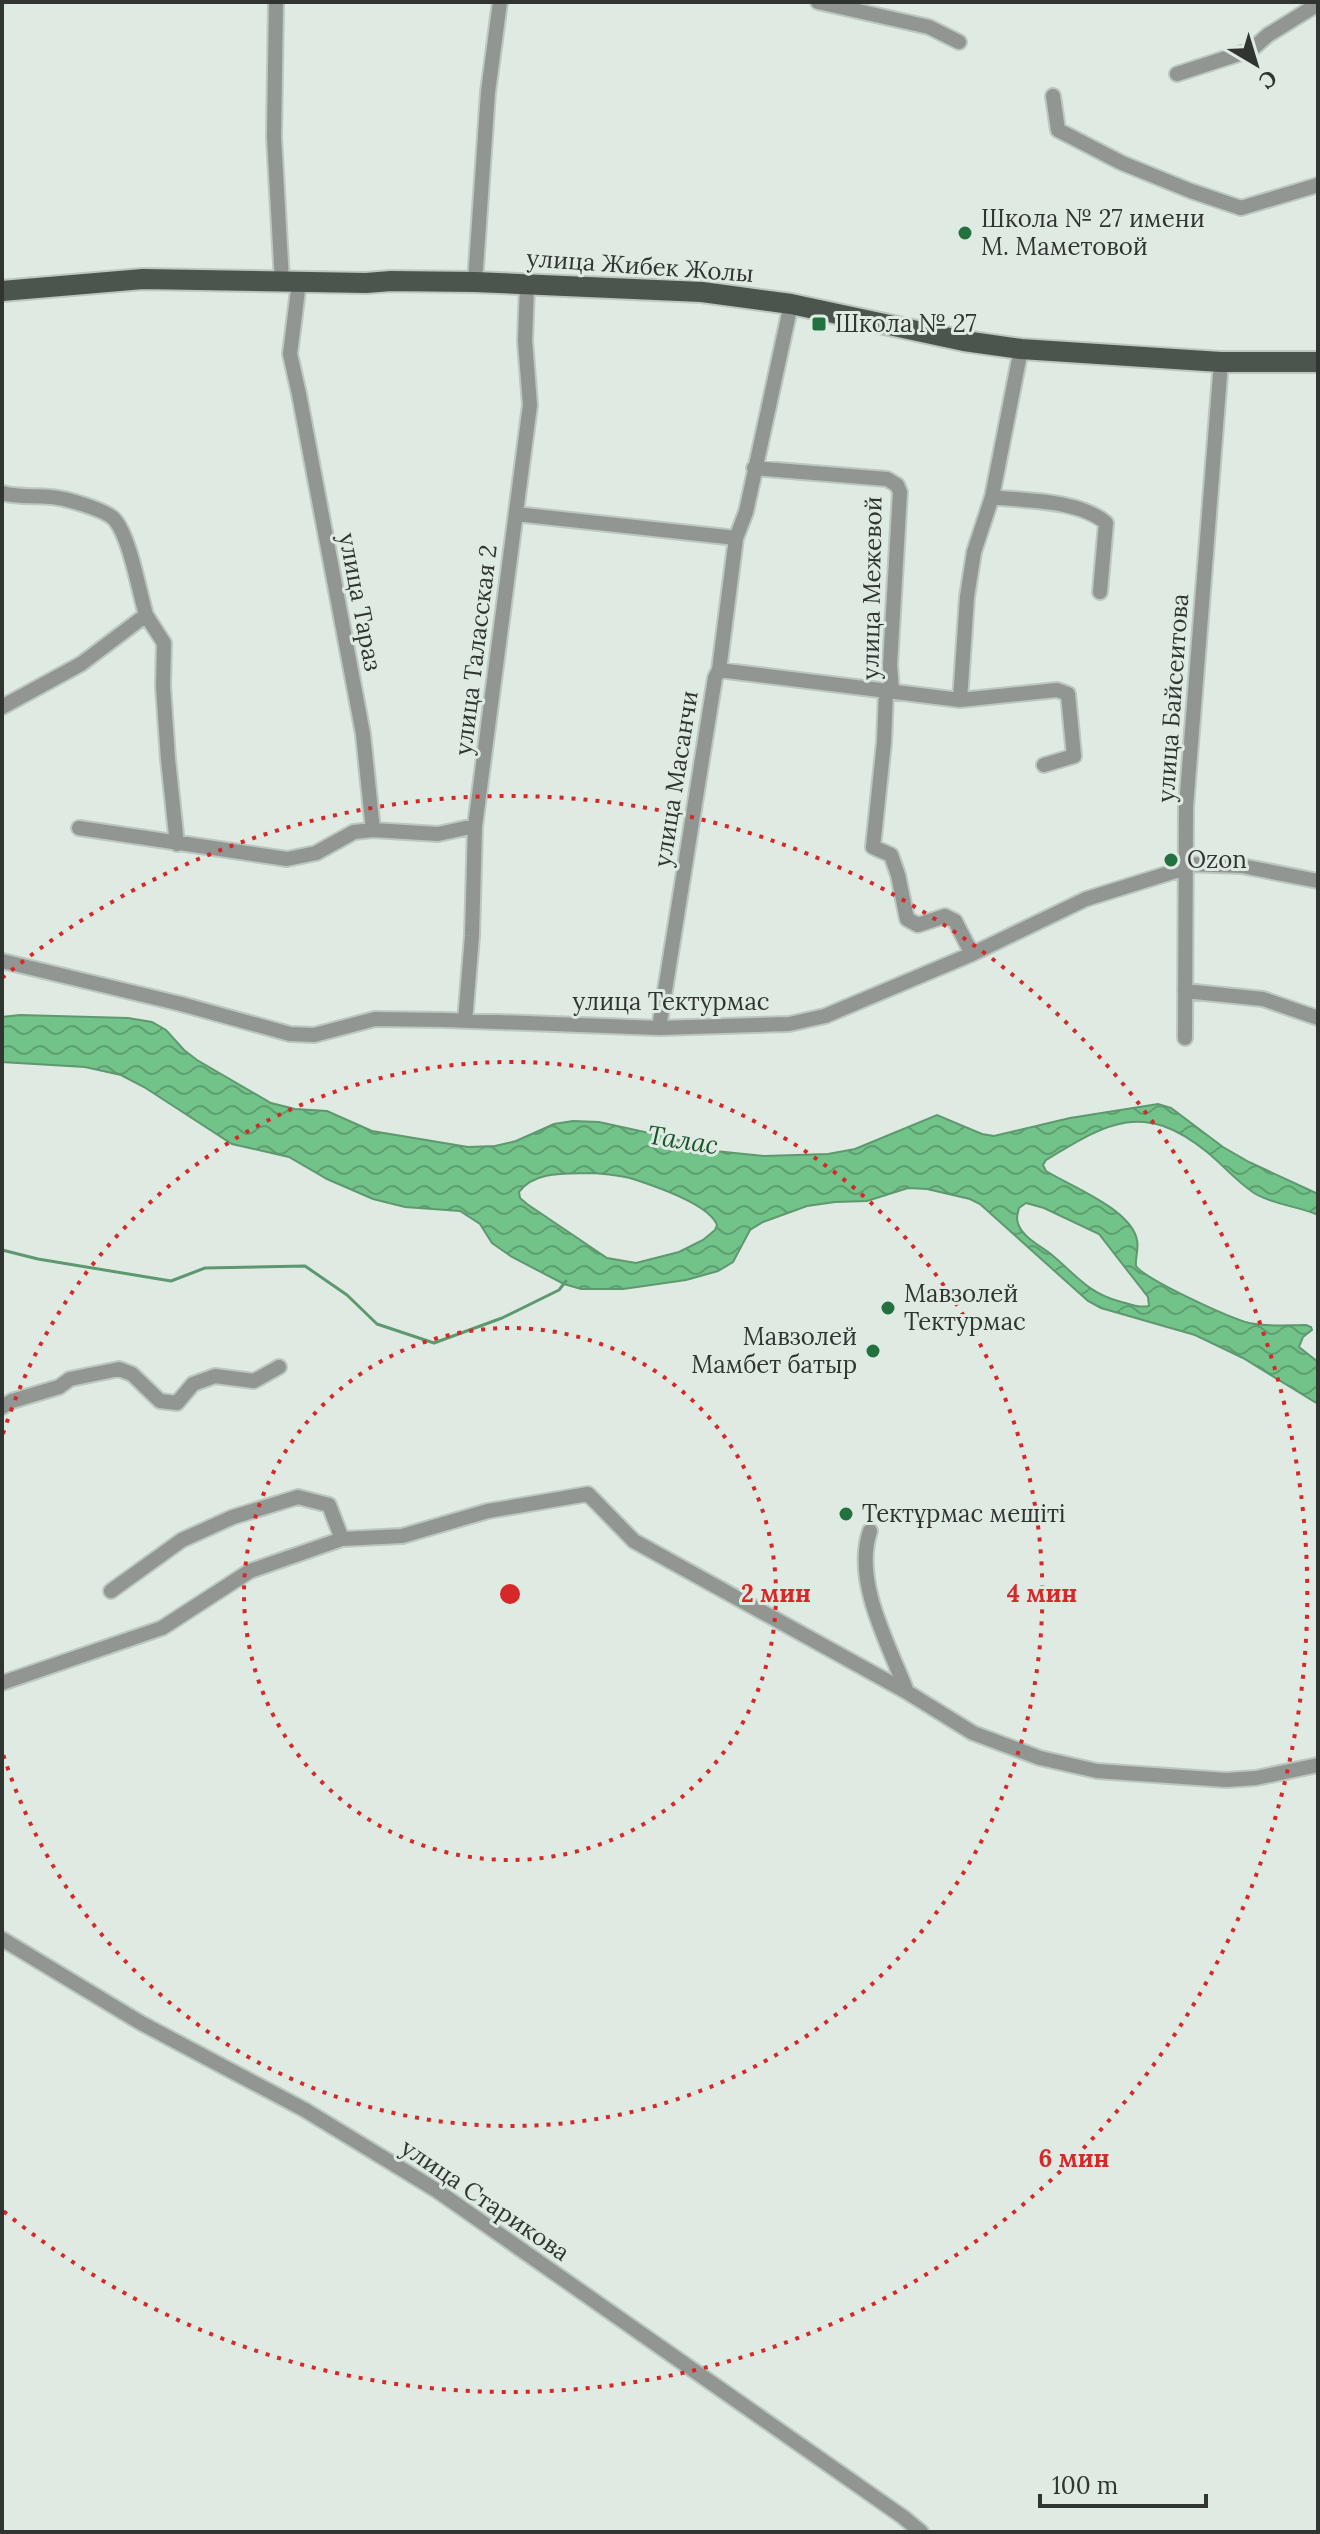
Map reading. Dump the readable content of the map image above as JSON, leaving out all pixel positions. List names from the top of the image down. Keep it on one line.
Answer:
{"streets":{"main road":["улица Жибек Жолы"],"street":["улица Межевой","улица Тараз","улица Таласская 2","улица Байсеитова","улица Масанчи","улица Тектурмас","улица Старикова"]},"crossings":[["улица Жибек Жолы","улица Тараз"],["улица Жибек Жолы","улица Таласская 2"],["улица Жибек Жолы","улица Байсеитова"],["улица Жибек Жолы","улица Масанчи"],["улица Межевой","улица Масанчи"],["улица Таласская 2","улица Тектурмас"],["улица Байсеитова","улица Тектурмас"],["улица Масанчи","улица Тектурмас"]],"water":["Талас"],"places":{"other":["Школа № 27 имени М. Маметовой","Ozon","Мавзолей Тектурмас","Мавзолей Мамбет батыр","Тектұрмас мешіті"],"transit":["Школа № 27"]},"scale_bar":"100 m","north":"bottom right","rings":["2 мин","4 мин","6 мин"]}
